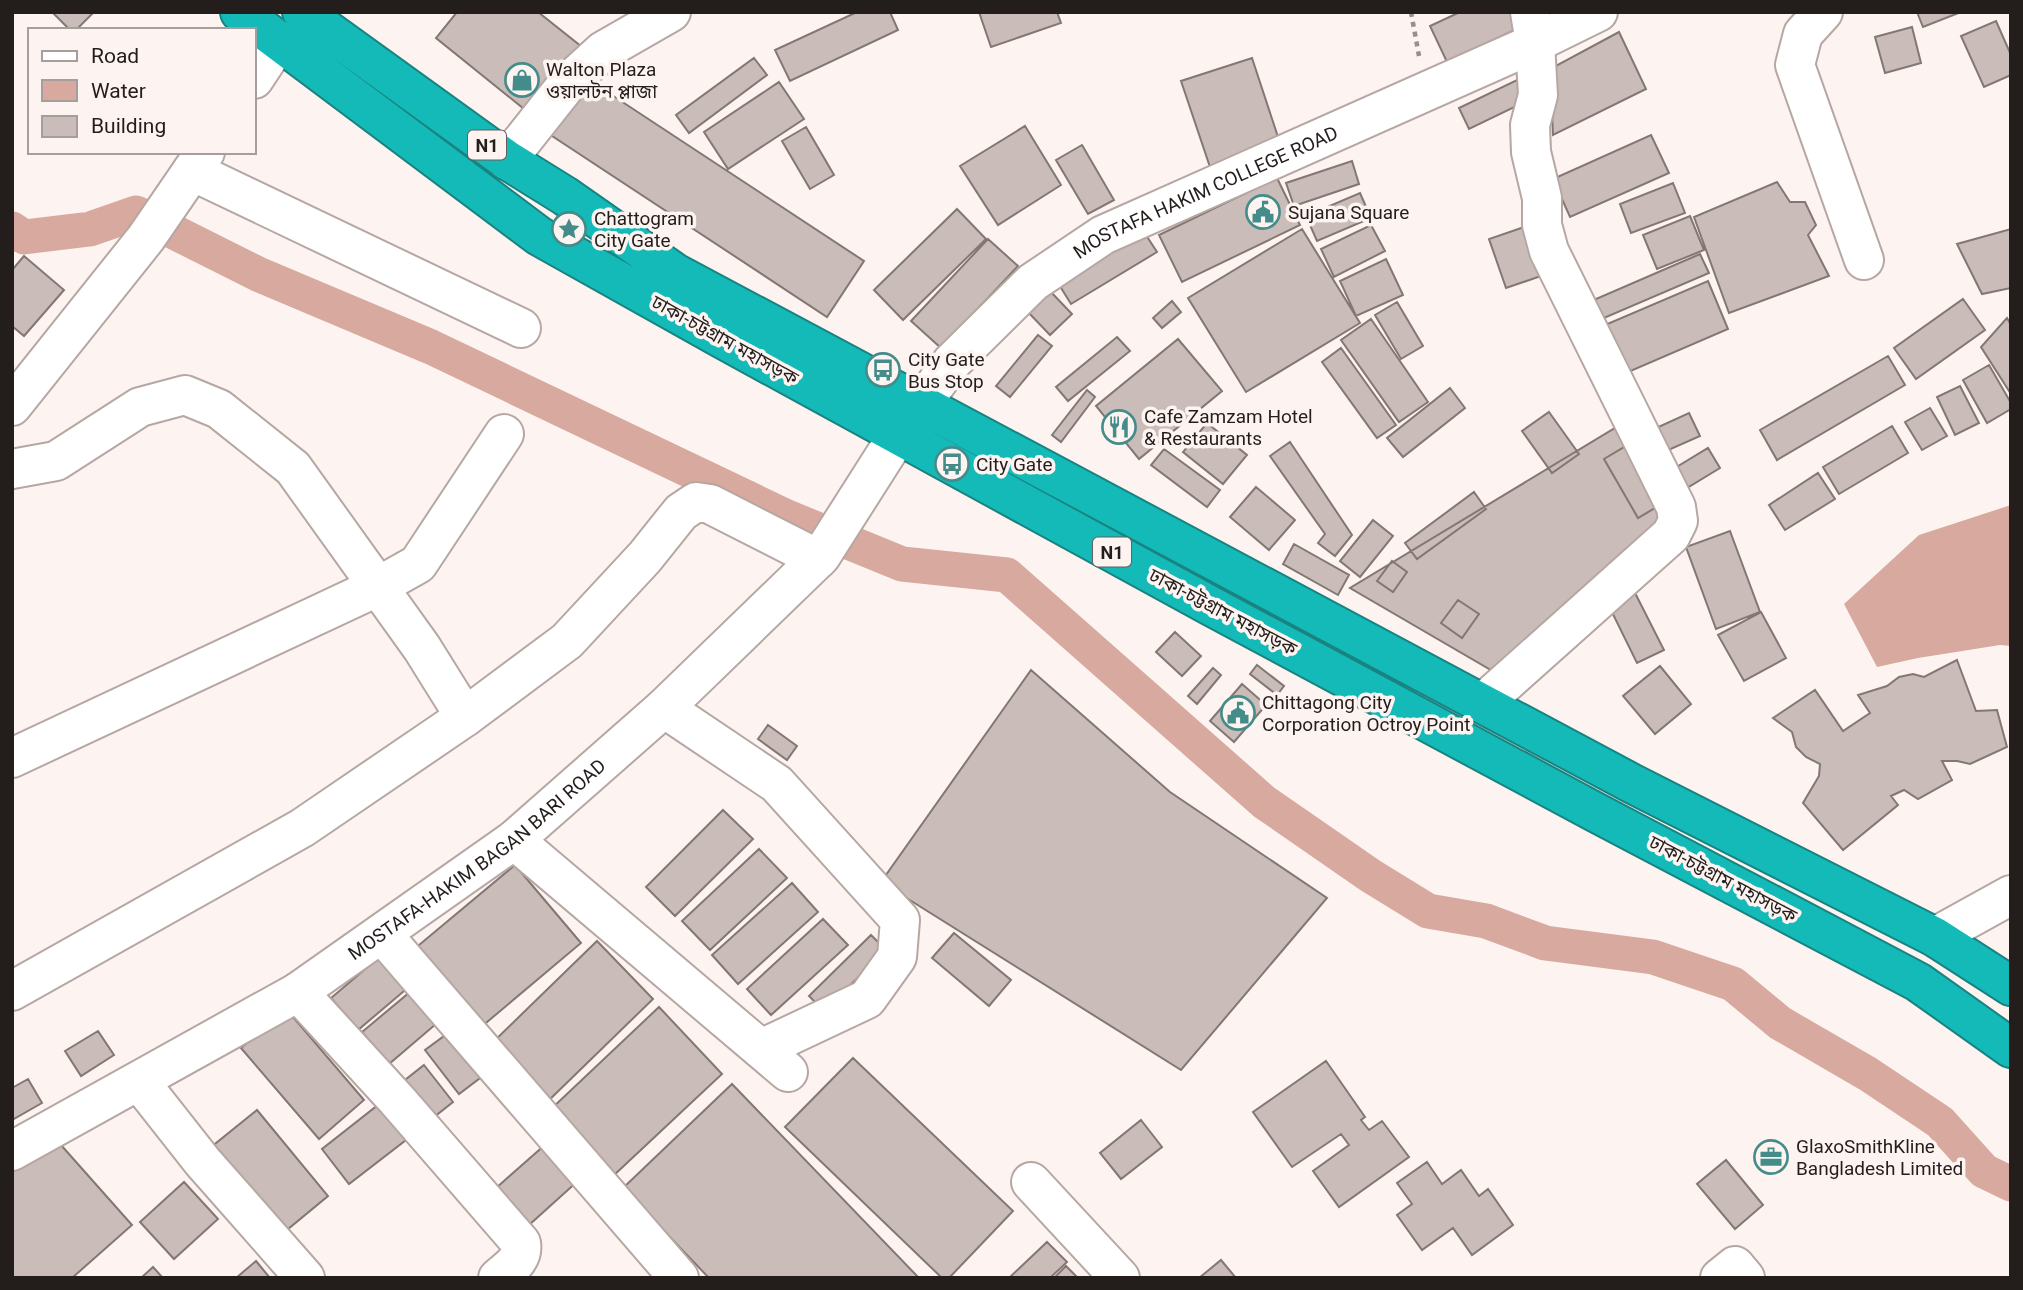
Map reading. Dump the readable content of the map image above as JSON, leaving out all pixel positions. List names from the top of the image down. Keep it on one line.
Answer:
{"streets":{"highway":["N1","ঢাকা-চট্টগ্রাম মহাসড়ক"],"street":["MOSTAFA HAKIM COLLEGE ROAD","MOSTAFA-HAKIM BAGAN BARI ROAD"]},"crossings":[["MOSTAFA HAKIM COLLEGE ROAD","ঢাকা-চট্টগ্রাম মহাসড়ক"],["ঢাকা-চট্টগ্রাম মহাসড়ক","MOSTAFA-HAKIM BAGAN BARI ROAD"]],"places":{"shop":["Walton Plaza ওয়ালটন প্লাজা"],"public building":["Sujana Square","Chittagong City Corporation Octroy Point"],"place":["Chattogram City Gate"],"bus stop":["City Gate Bus Stop","City Gate"],"restaurant":["Cafe Zamzam Hotel & Restaurants"],"office":["GlaxoSmithKline Bangladesh Limited"]},"legend":["Road","Water","Building"]}
